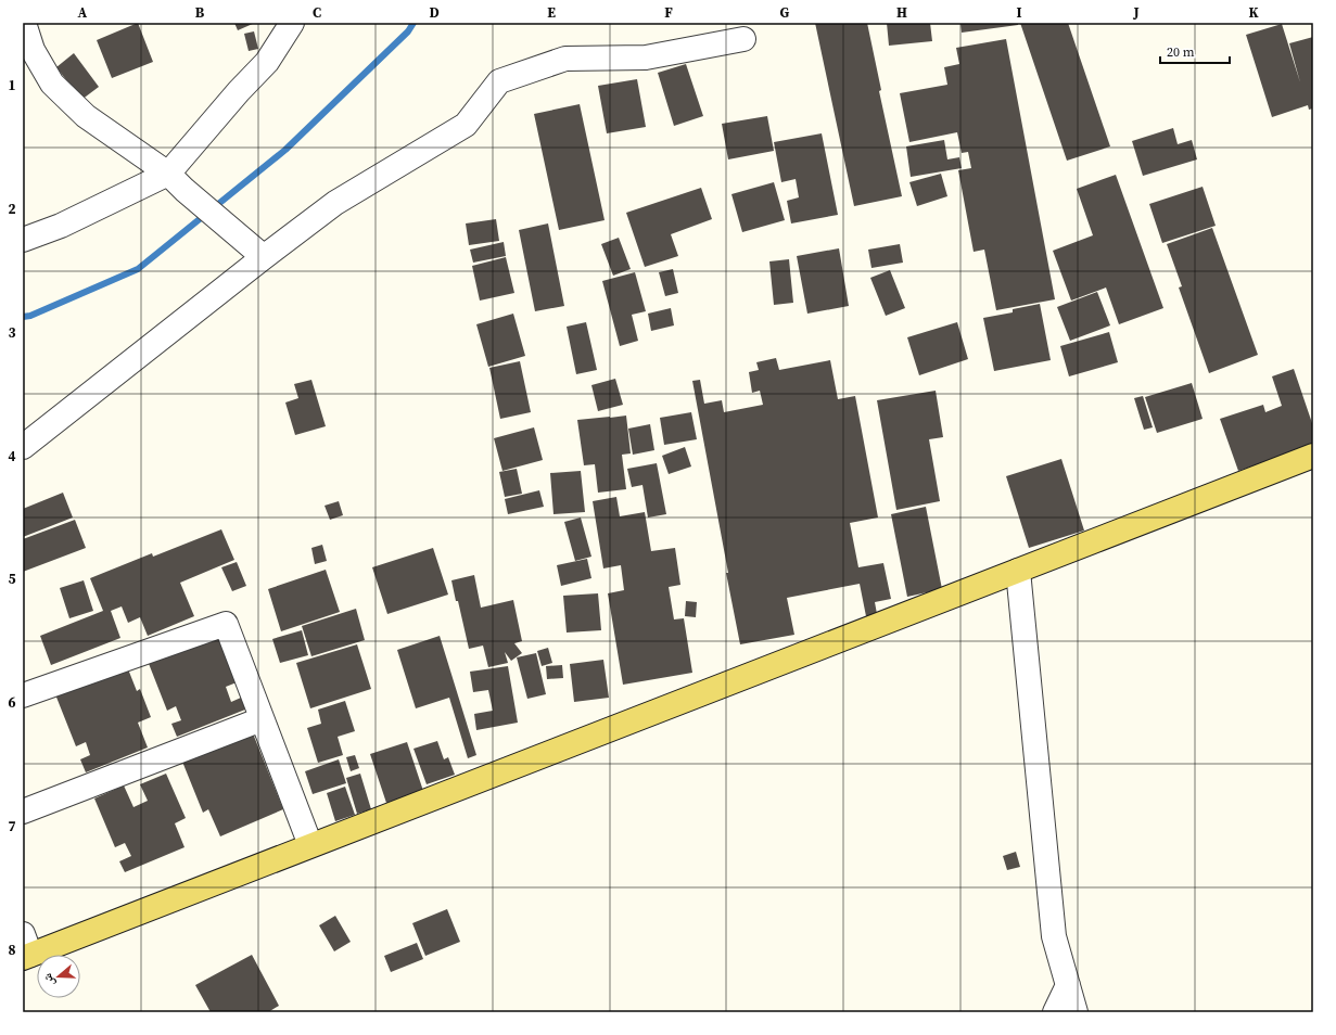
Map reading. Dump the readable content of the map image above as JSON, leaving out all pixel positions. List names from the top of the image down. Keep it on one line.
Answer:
{"scale_bar":"20 m","north":"left","grid":{"columns":["A","B","C","D","E","F","G","H","I","J","K"],"rows":["1","2","3","4","5","6","7","8"]}}
